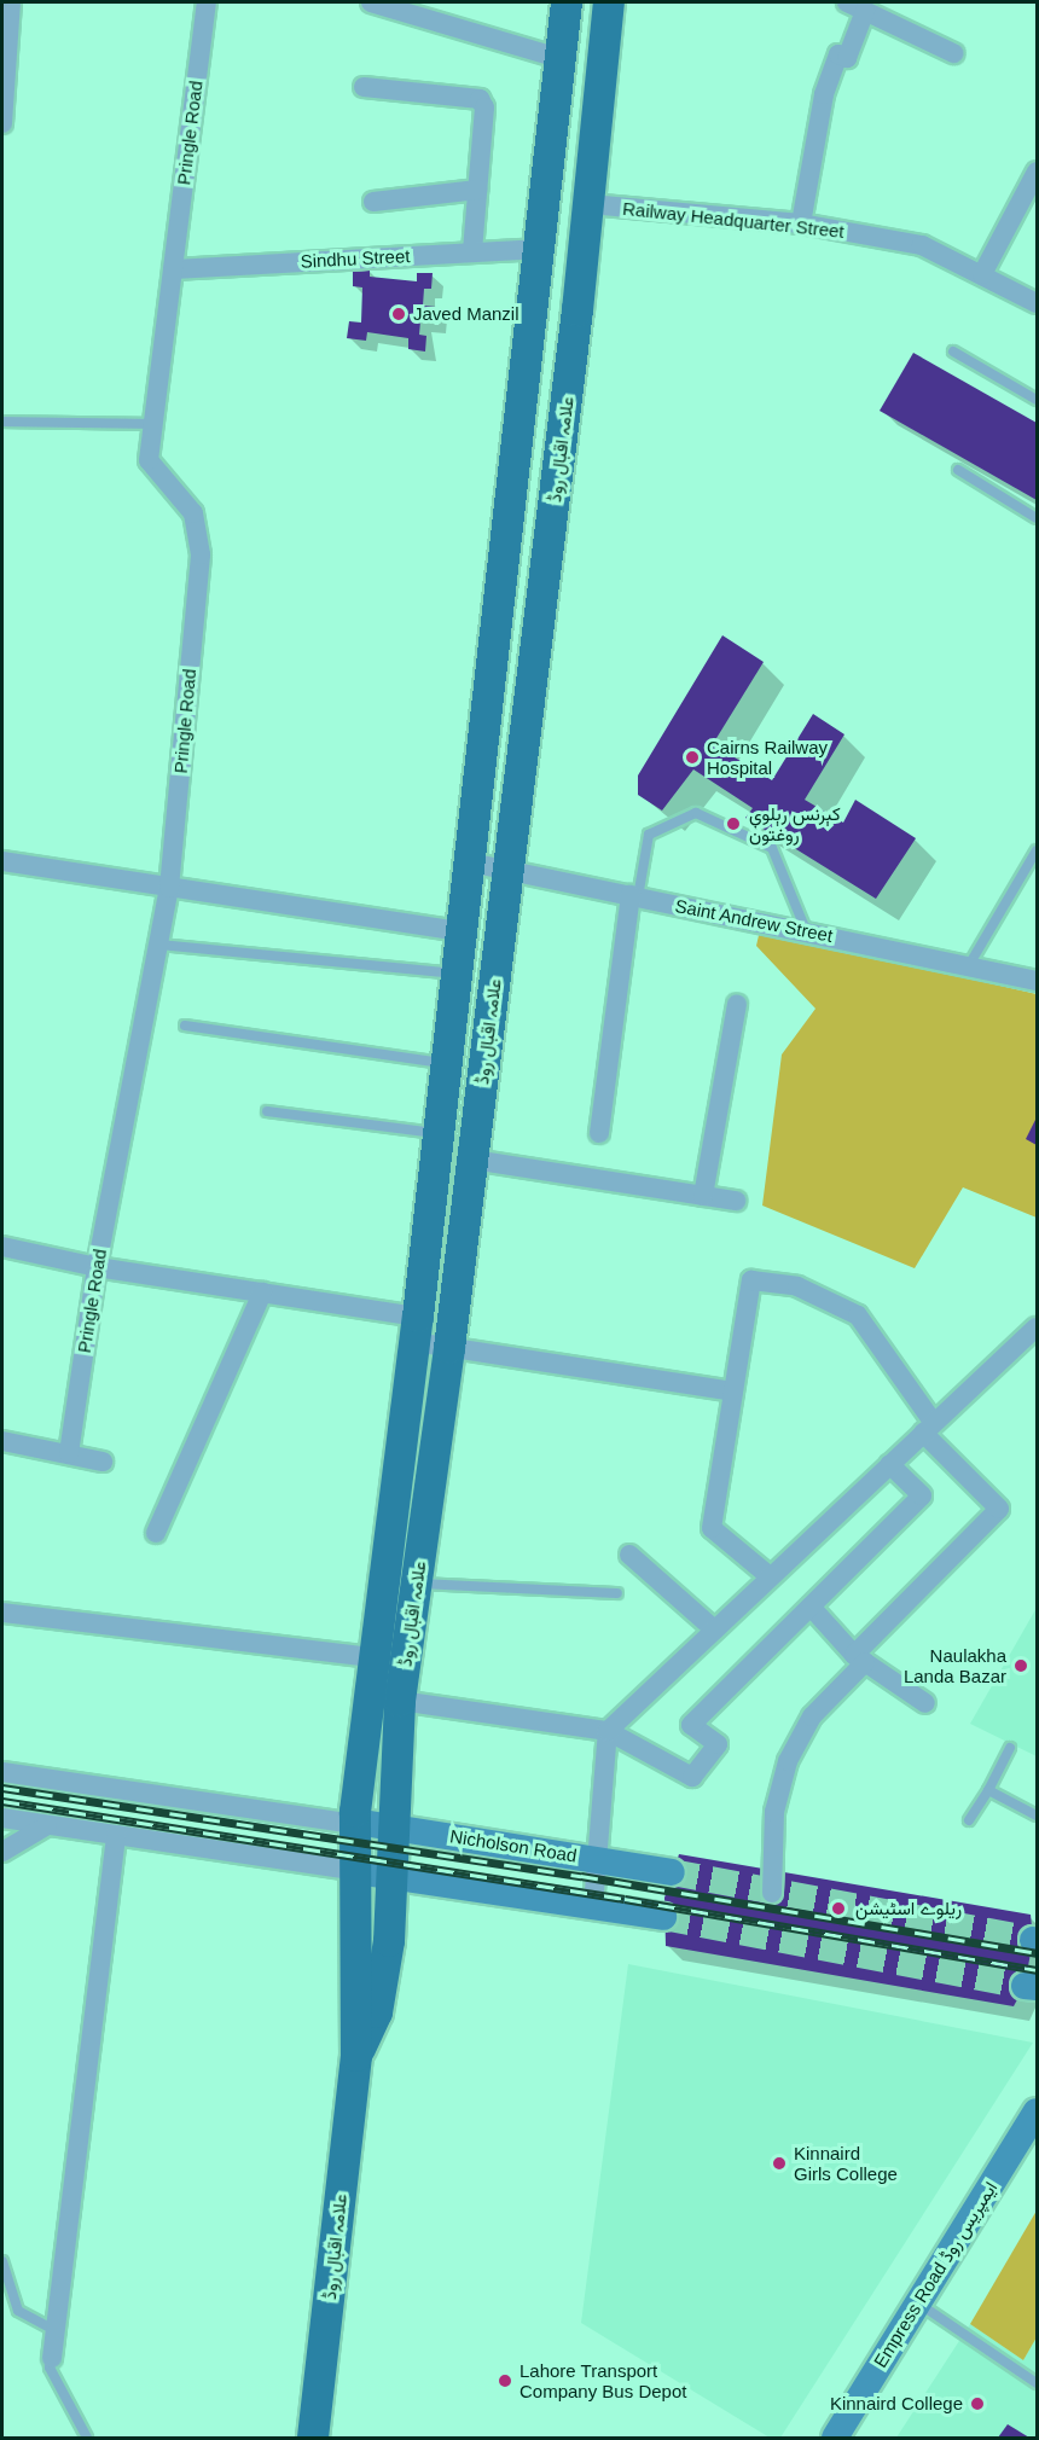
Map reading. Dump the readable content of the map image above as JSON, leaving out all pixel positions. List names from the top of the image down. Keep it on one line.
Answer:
{"streets":{"main road":["علامہ اقبال روڈ","Nicholson Road","Empress Road ایمپریس روڈ"],"street":["Pringle Road","Railway Headquarter Street","Sindhu Street","Saint Andrew Street"]},"crossings":[["Pringle Road","Sindhu Street"],["Railway Headquarter Street","علامہ اقبال روڈ"],["Sindhu Street","علامہ اقبال روڈ"],["علامہ اقبال روڈ","Saint Andrew Street"],["علامہ اقبال روڈ","Nicholson Road"]],"places":["Javed Manzil","Cairns Railway Hospital","کېرنس رېلوې روغتون","Naulakha Landa Bazar","ریلوے اسٹیشن","Kinnaird Girls College","Lahore Transport Company Bus Depot","Kinnaird College"]}
